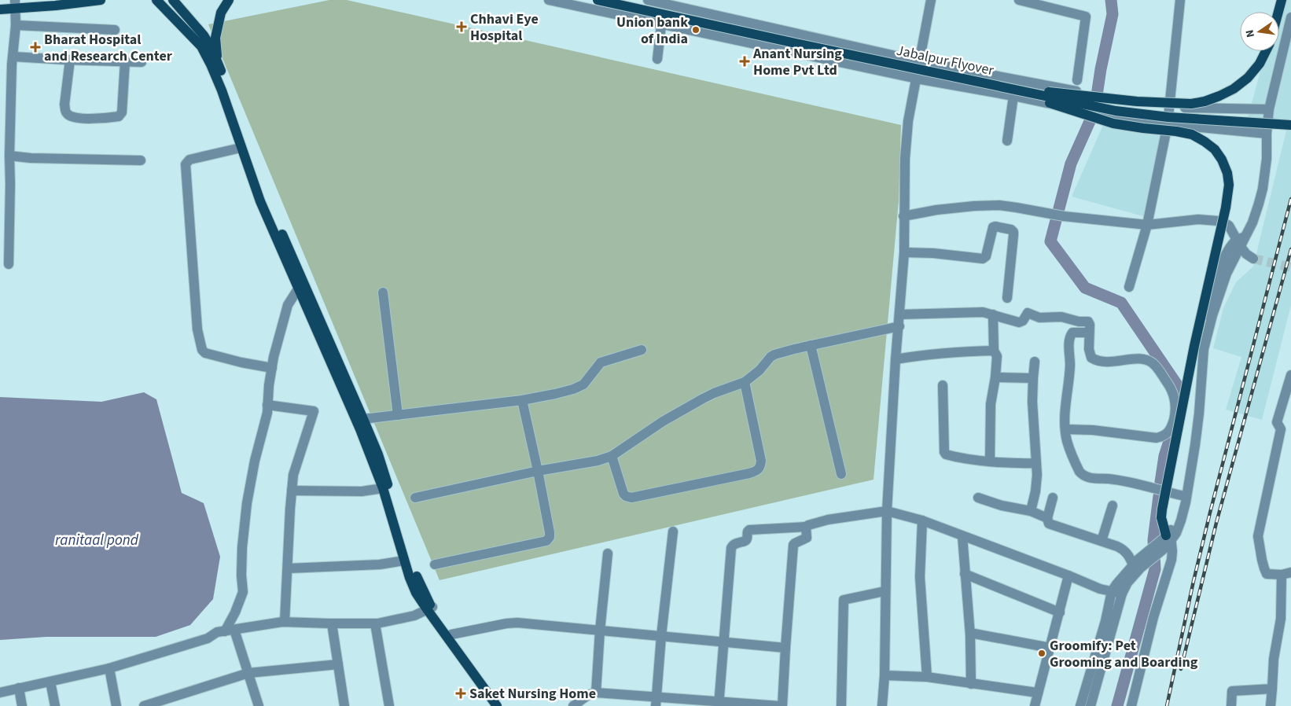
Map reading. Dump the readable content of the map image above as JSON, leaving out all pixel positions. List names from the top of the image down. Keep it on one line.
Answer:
{"streets":{"main road":["Jabalpur Flyover"]},"water":["ranitaal pond"],"places":{"health":["Chhavi Eye Hospital","Bharat Hospital and Research Center","Anant Nursing Home Pvt Ltd","Saket Nursing Home"],"other":["Union bank of India","Groomify: Pet Grooming and Boarding"]},"north":"left"}
